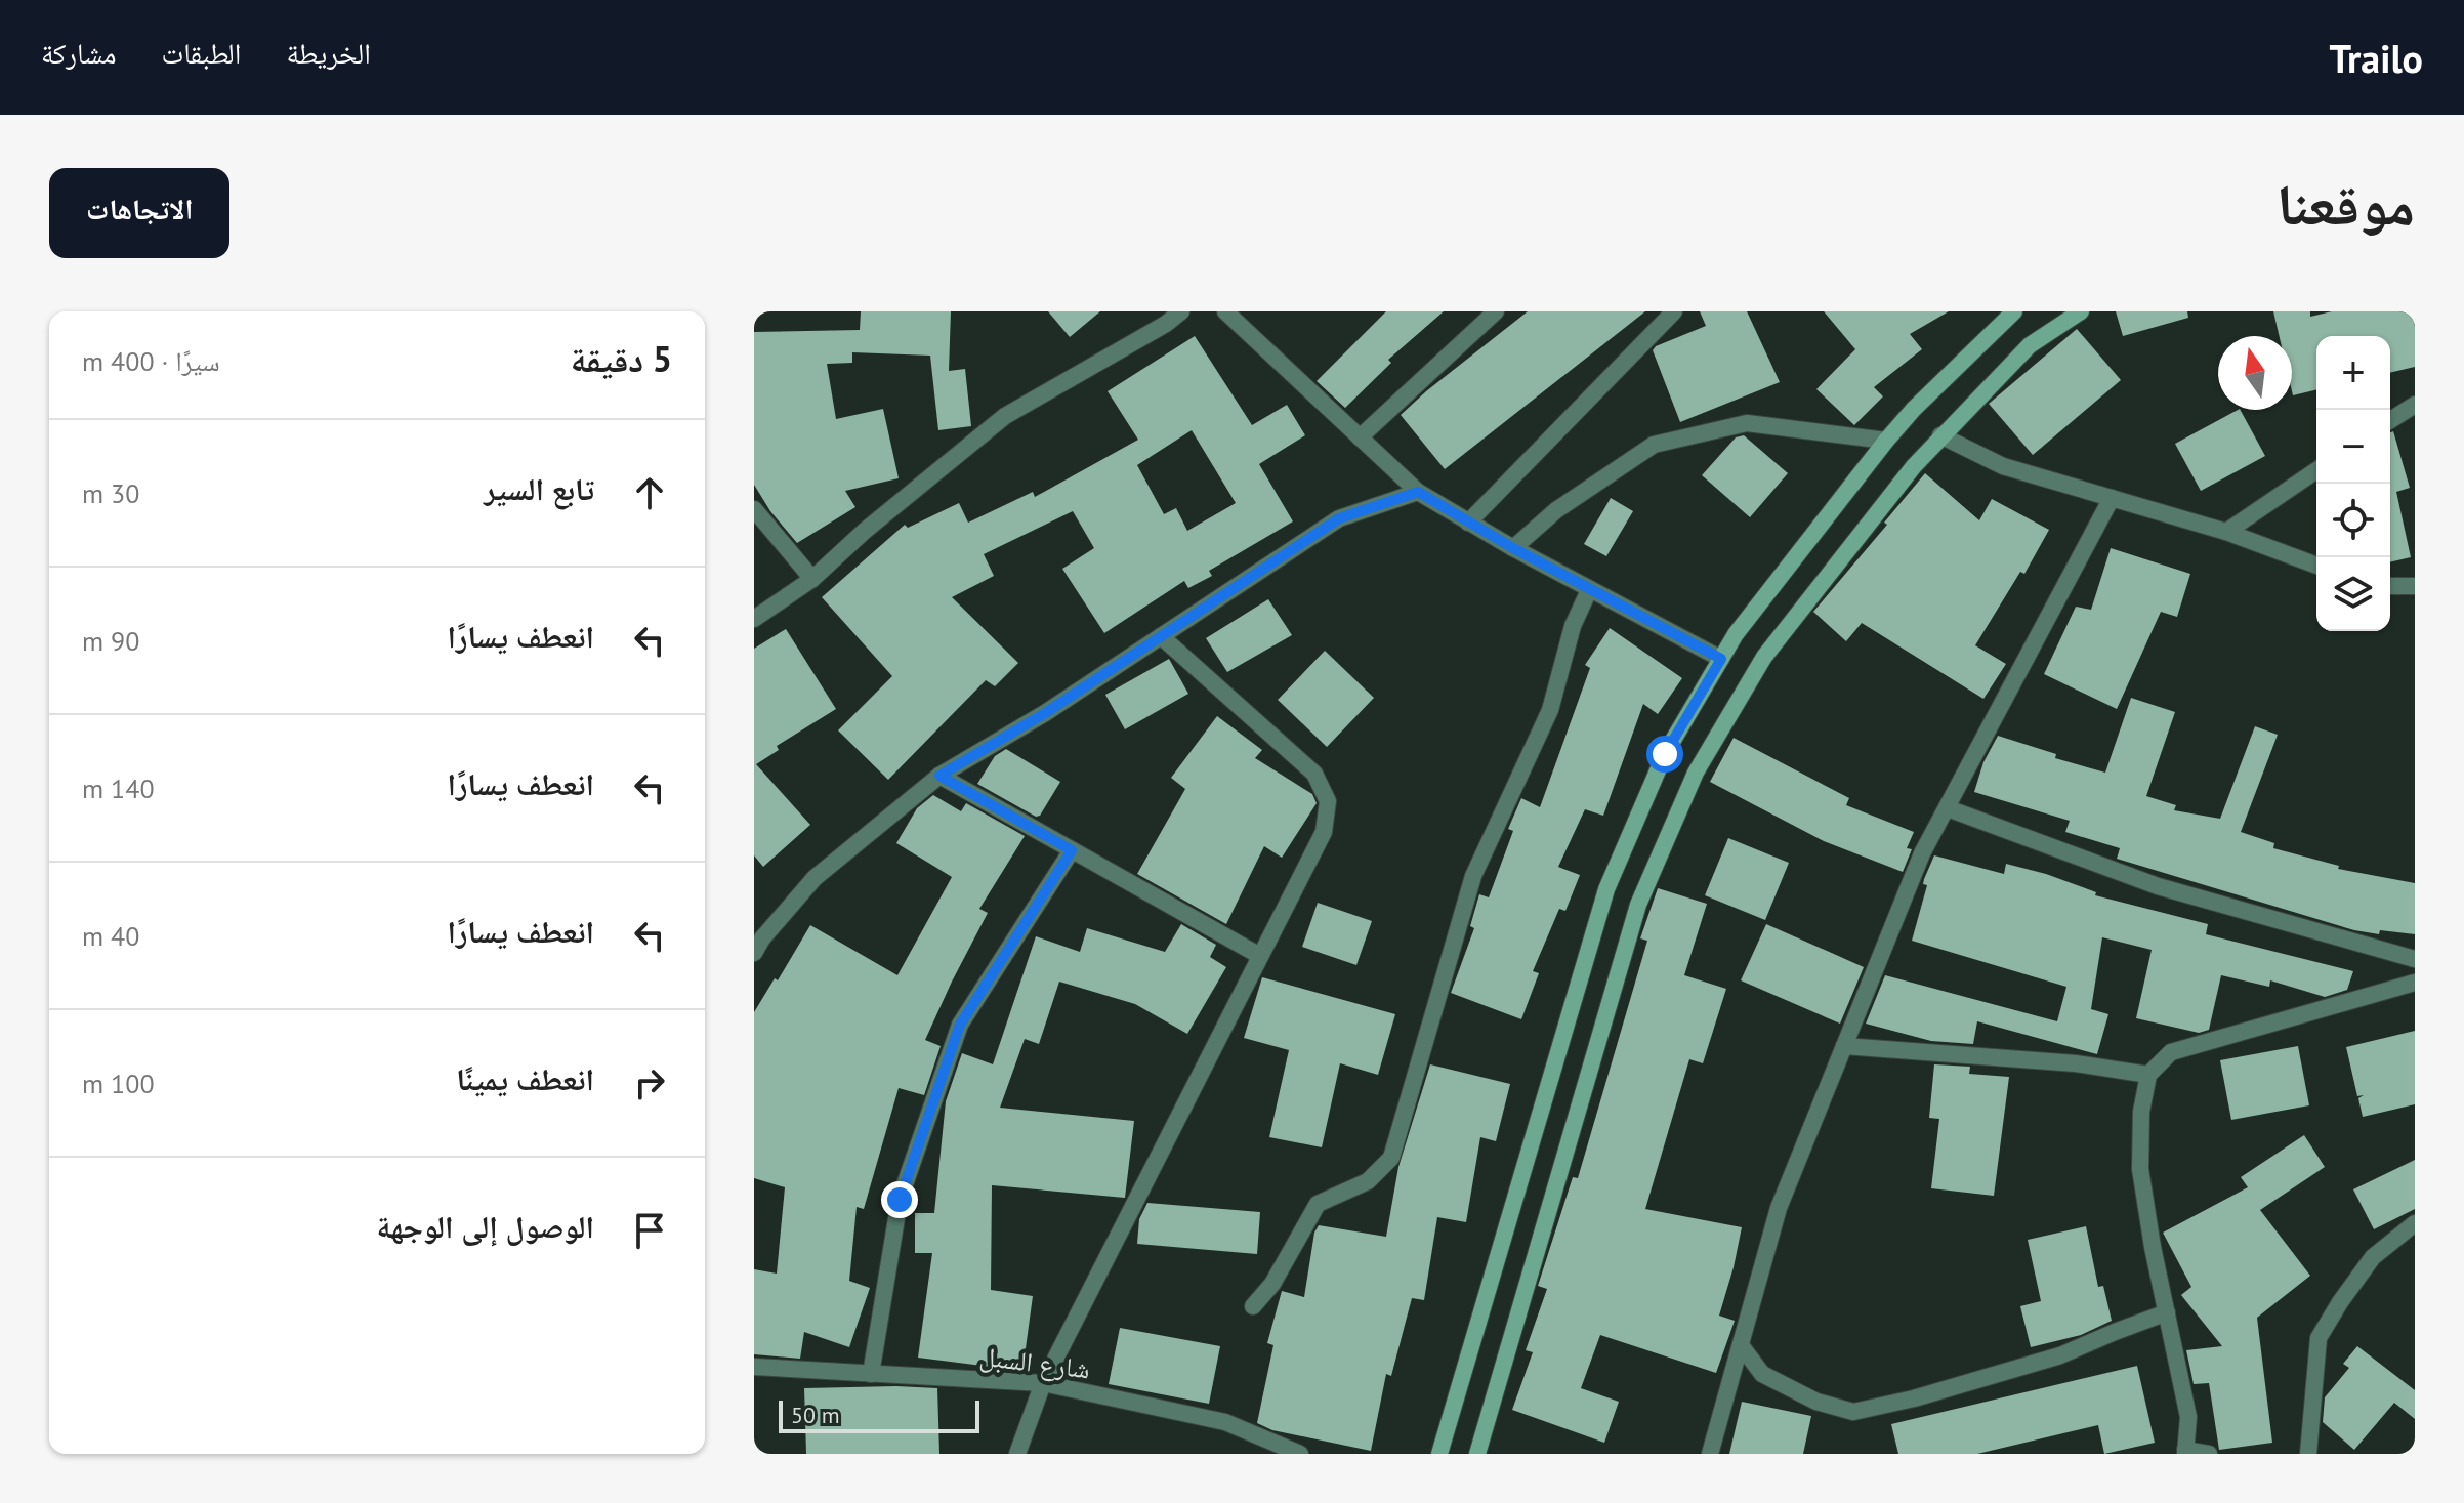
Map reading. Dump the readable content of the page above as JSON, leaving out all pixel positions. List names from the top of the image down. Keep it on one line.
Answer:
{"streets":{"street":["شارع السبل"]},"scale_bar":"50 m","north":"top","page":{"header":"Trailo","nav":["الخريطة","الطبقات","مشاركة"],"title":"موقعنا","buttons":"الاتجاهات","heading":["5 دقيقة","سيرًا · 400 m"],"map_buttons":["+","−"],"list":[["تابع السير","30 m"],["انعطف يسارًا","90 m"],["انعطف يسارًا","140 m"],["انعطف يسارًا","40 m"],["انعطف يمينًا","100 m"],"الوصول إلى الوجهة"],"scale":"50 m"}}
